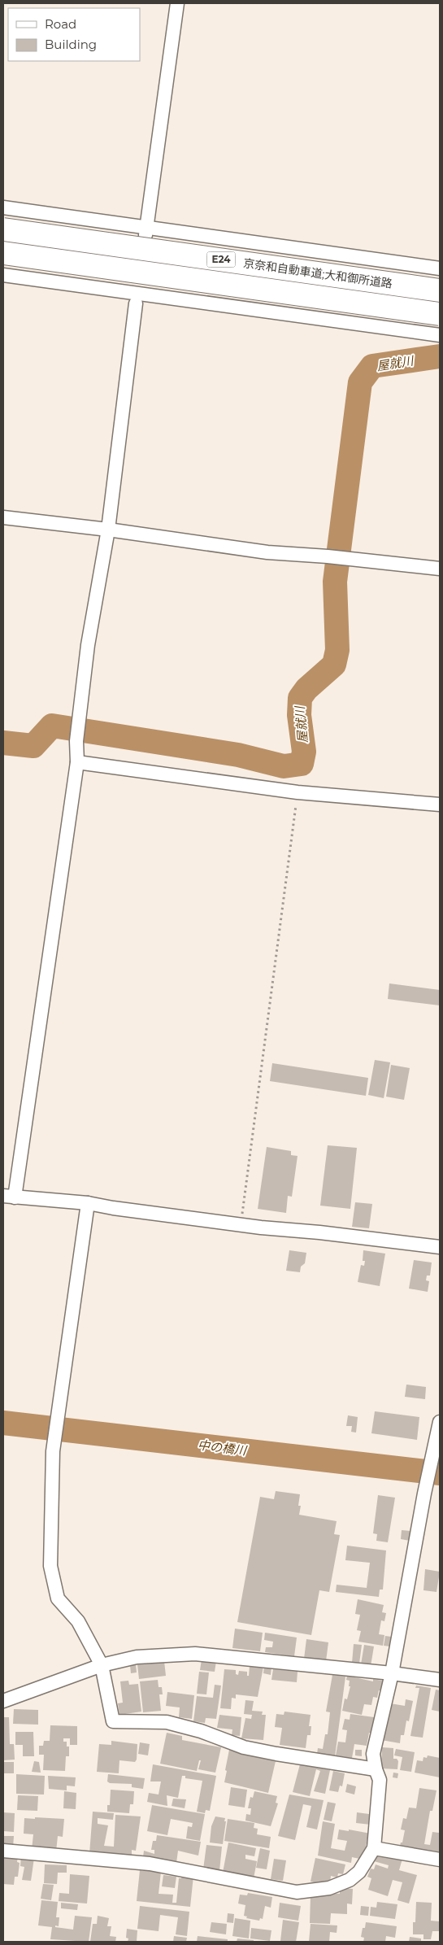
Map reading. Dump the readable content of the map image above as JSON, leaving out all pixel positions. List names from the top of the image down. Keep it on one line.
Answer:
{"streets":{"highway":["E24","京奈和自動車道;大和御所道路"]},"water":["屋就川","中の橋川"],"legend":["Road","Building"]}
